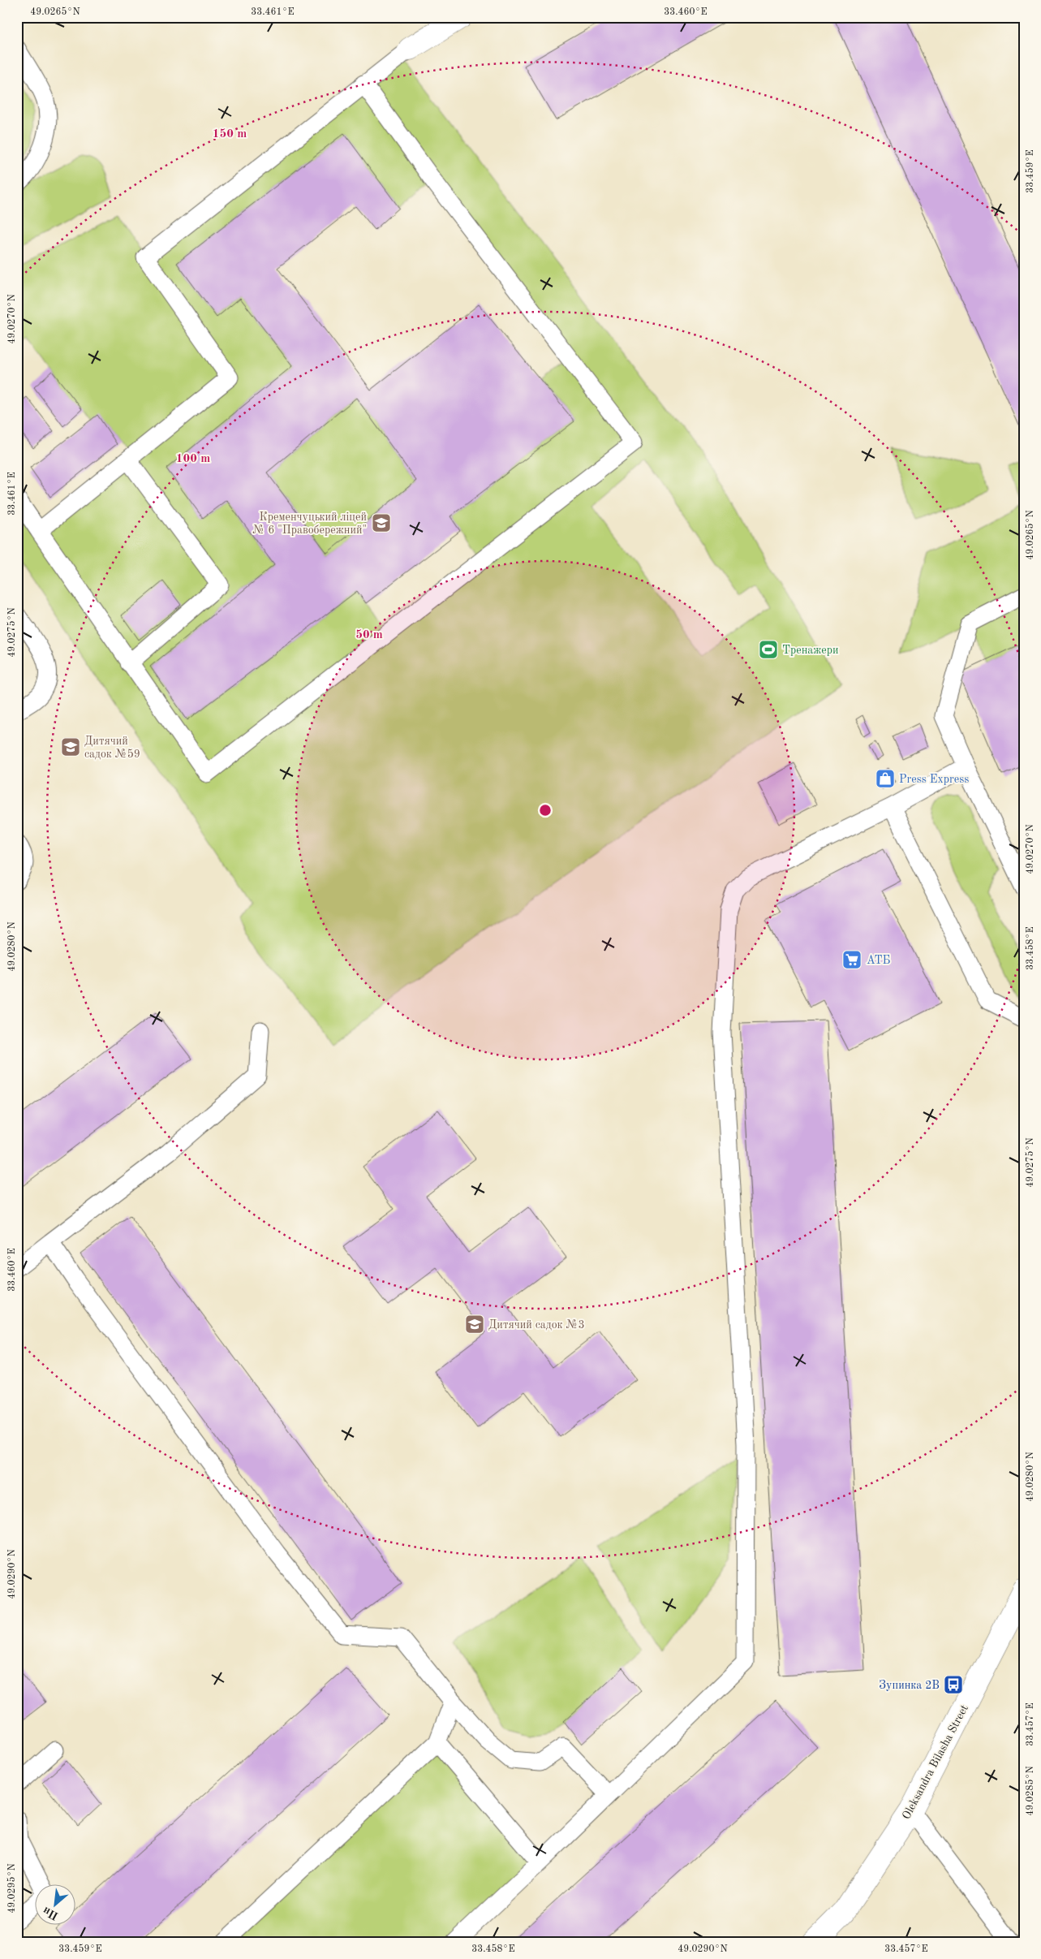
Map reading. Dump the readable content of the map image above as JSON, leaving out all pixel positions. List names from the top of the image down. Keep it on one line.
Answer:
{"streets":{"street":["Oleksandra Bilasha Street"]},"places":{"school or university":["Кременчуцький ліцей № 6 \"Правобережний\"","Дитячий садок №59","Дитячий садок №3"],"sports":["Тренажери"],"shop":["Press Express"],"supermarket":["АТБ"],"bus stop":["Зупинка 2В"]},"north":"bottom left","coordinates":["49.0265°N","33.461°E","33.460°E","33.459°E","49.0270°N","49.0275°N","49.0280°N","33.458°E","49.0290°N","33.457°E","49.0285°N","49.0295°N"],"rings":["150 m","100 m","50 m"]}
